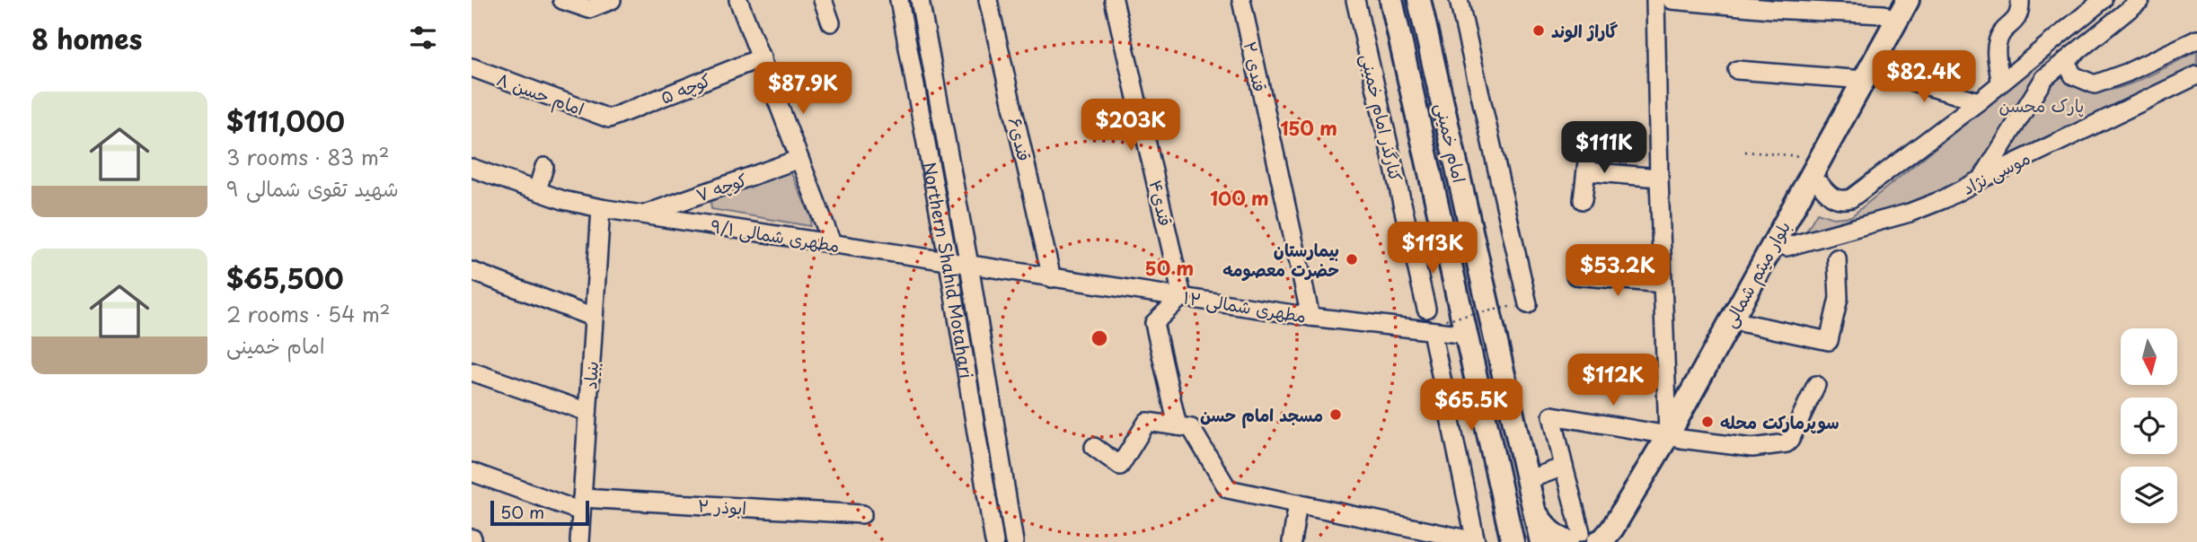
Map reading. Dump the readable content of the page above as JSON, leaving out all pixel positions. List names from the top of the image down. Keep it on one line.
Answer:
{"streets":{"main road":["امام خمینی","بلوار میثم شمالی"],"street":["قندی ۲","کوچه ۵","امام حسن ۸","کنارگذر امام خمینی","قندی۶","موسی نژاد","کوچه ۷","قندی۴","مطهری شمالی ۹/۱","Northern Shahid Motahari","مطهری شمالی ۱۲","بنیاد","ابوذر ۲"]},"crossings":[["قندی ۲","مطهری شمالی ۱۲"],["کوچه ۵","امام حسن ۸"],["قندی۶","مطهری شمالی ۱۲"],["امام خمینی","مطهری شمالی ۱۲"],["موسی نژاد","بلوار میثم شمالی"],["کوچه ۷","مطهری شمالی ۹/۱"],["قندی۴","مطهری شمالی ۱۲"],["مطهری شمالی ۹/۱","Northern Shahid Motahari"],["مطهری شمالی ۹/۱","مطهری شمالی ۱۲"],["مطهری شمالی ۹/۱","بنیاد"],["Northern Shahid Motahari","مطهری شمالی ۱۲"],["بنیاد","ابوذر ۲"]],"parks":["پارک محسن"],"places":["گاراژ الوند","بیمارستان حضرت معصومه","مسجد امام حسن","سوپرمارکت محله"],"scale_bar":"50 m","north":"bottom","page":{"heading":"8 homes","price":["$82.4K","$87.9K","$203K","$111K","$113K","$53.2K","$112K","$65.5K"],"list":[{"name":"$111,000","note":"3 rooms · 83 m² · شهید تقوی شمالی ۹"},{"name":"$65,500","note":"2 rooms · 54 m² · امام خمینی"}],"scale":"50 m"},"rings":["150 m","100 m","50 m"]}
